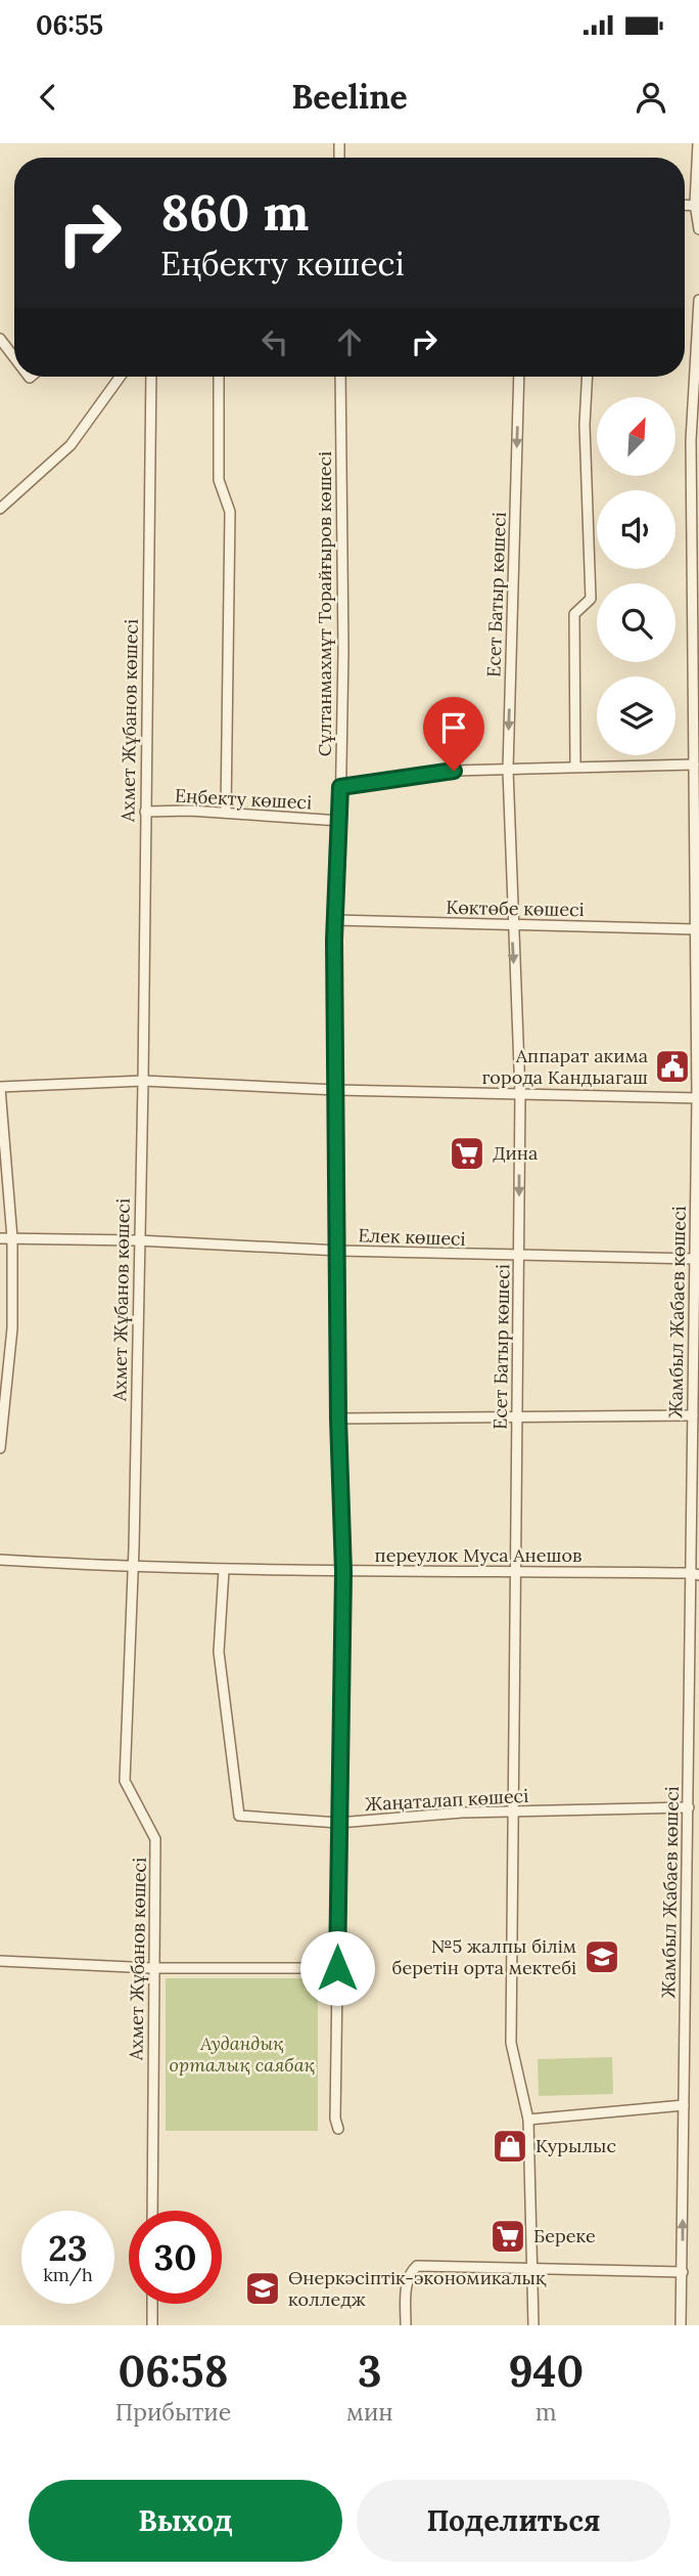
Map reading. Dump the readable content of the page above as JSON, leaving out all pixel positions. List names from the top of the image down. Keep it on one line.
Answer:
{"streets":{"street":["Есет Батыр көшесі","Сұлтанмахмұт Торайғыров көшесі","Ахмет Жұбанов көшесі","Еңбекту көшесі","Көктөбе көшесі","Елек көшесі","Жамбыл Жабаев көшесі","переулок Муса Анешов","Жаңаталап көшесі"]},"crossings":[["Есет Батыр көшесі","Көктөбе көшесі"],["Есет Батыр көшесі","Елек көшесі"],["Есет Батыр көшесі","переулок Муса Анешов"],["Есет Батыр көшесі","Жаңаталап көшесі"],["Сұлтанмахмұт Торайғыров көшесі","Еңбекту көшесі"],["Сұлтанмахмұт Торайғыров көшесі","Көктөбе көшесі"],["Сұлтанмахмұт Торайғыров көшесі","Елек көшесі"],["Сұлтанмахмұт Торайғыров көшесі","переулок Муса Анешов"],["Сұлтанмахмұт Торайғыров көшесі","Жаңаталап көшесі"],["Ахмет Жұбанов көшесі","Еңбекту көшесі"],["Ахмет Жұбанов көшесі","Елек көшесі"],["Ахмет Жұбанов көшесі","переулок Муса Анешов"],["Көктөбе көшесі","Жамбыл Жабаев көшесі"],["Елек көшесі","Жамбыл Жабаев көшесі"],["Жамбыл Жабаев көшесі","переулок Муса Анешов"],["Жамбыл Жабаев көшесі","Жаңаталап көшесі"],["переулок Муса Анешов","Жаңаталап көшесі"]],"parks":["Аудандық орталық саябақ"],"places":{"public building":["Аппарат акима города Кандыагаш"],"supermarket":["Дина","Береке"],"school or university":["№5 жалпы білім беретін орта мектебі","Өнеркәсіптік-экономикалық колледж"],"shop":["Курылыс"]},"north":"top right","page":{"status":"06:55","header":"Beeline","turn":["860 m","Еңбекту көшесі"],"speed":"23 km/h","limit":"30","eta":["06:58","Прибытие","3","мин","940","m"],"buttons":["Выход","Поделиться"]}}
